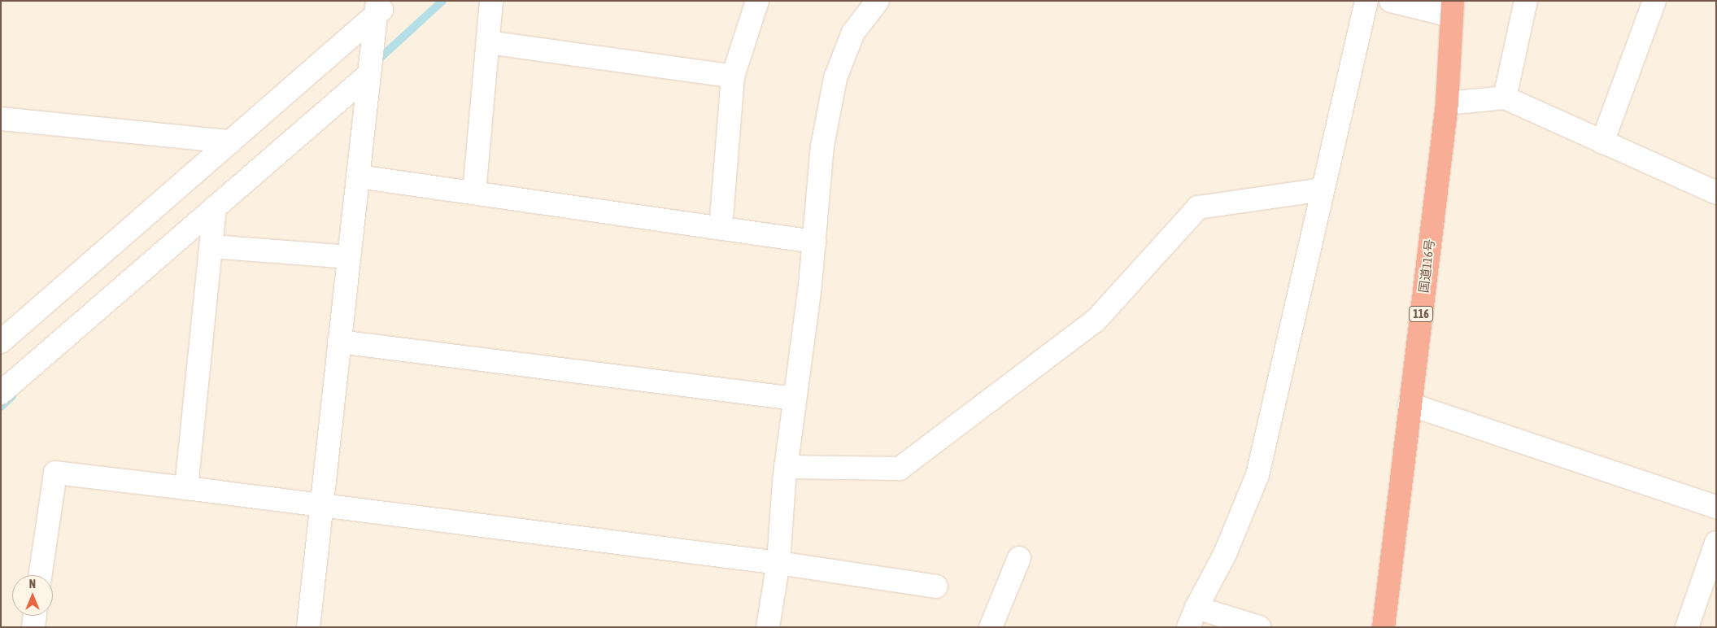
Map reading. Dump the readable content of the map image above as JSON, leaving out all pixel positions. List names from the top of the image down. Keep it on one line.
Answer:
{"streets":{"highway":["国道116号","116"]},"north":"top"}
